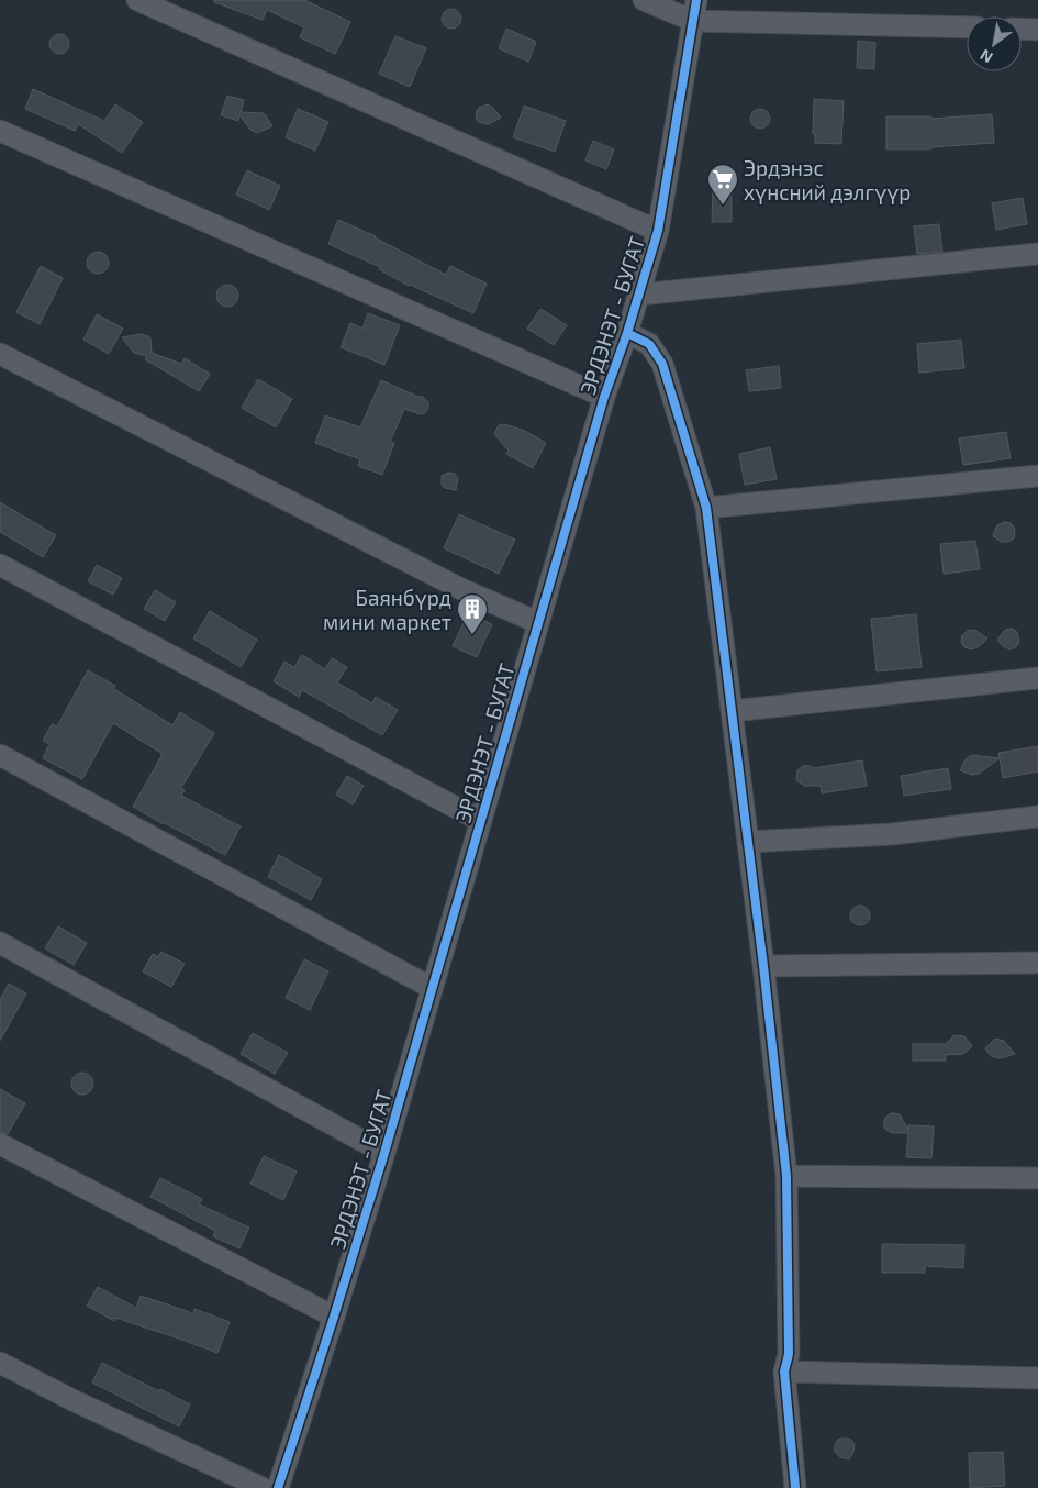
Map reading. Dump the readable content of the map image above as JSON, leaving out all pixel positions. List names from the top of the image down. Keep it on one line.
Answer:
{"streets":{"street":["ЭРДЭНЭТ - БУГАТ"]},"places":{"supermarket":["Эрдэнэс хүнсний дэлгүүр"],"building":["Баянбүрд мини маркет"]},"north":"bottom left"}
